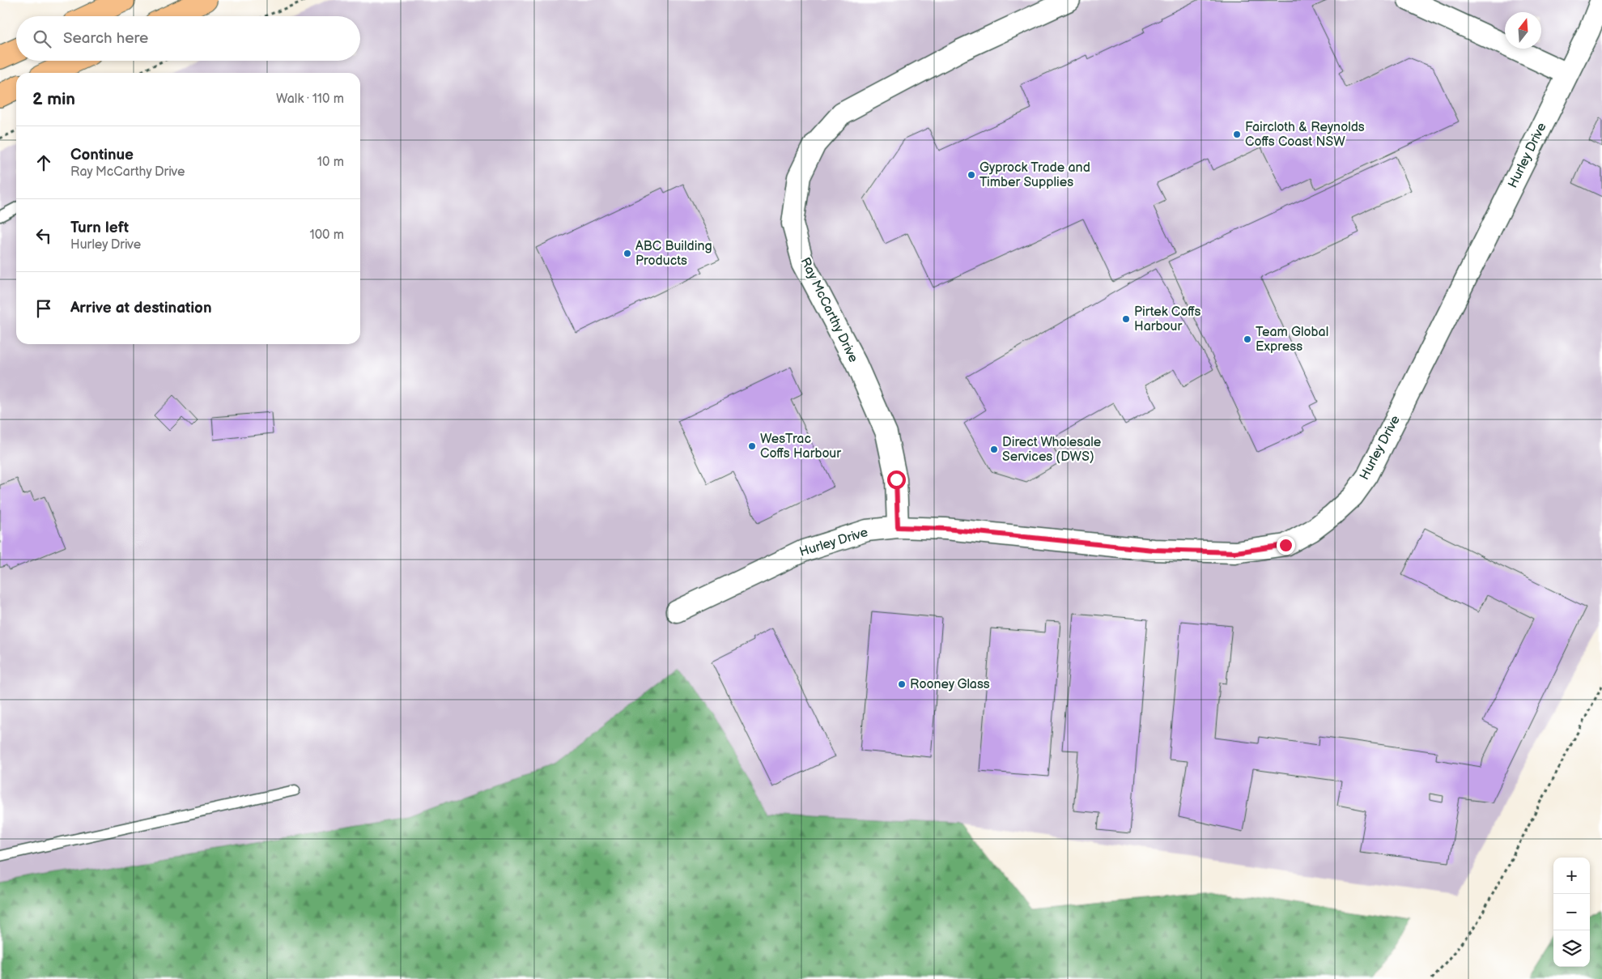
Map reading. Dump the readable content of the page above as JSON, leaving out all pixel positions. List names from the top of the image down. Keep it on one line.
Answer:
{"streets":{"street":["Hurley Drive","Ray McCarthy Drive"]},"crossings":[["Hurley Drive","Ray McCarthy Drive"]],"places":["Faircloth & Reynolds Coffs Coast NSW","Gyprock Trade and Timber Supplies","ABC Building Products","Pirtek Coffs Harbour","Team Global Express","WesTrac Coffs Harbour","Direct Wholesale Services (DWS)","Rooney Glass"],"north":"top","page":{"search":"Search here","heading":["2 min","Walk · 110 m"],"list":[["Continue","Ray McCarthy Drive","10 m"],["Turn left","Hurley Drive","100 m"],"Arrive at destination"],"map_buttons":["+","−"]}}
